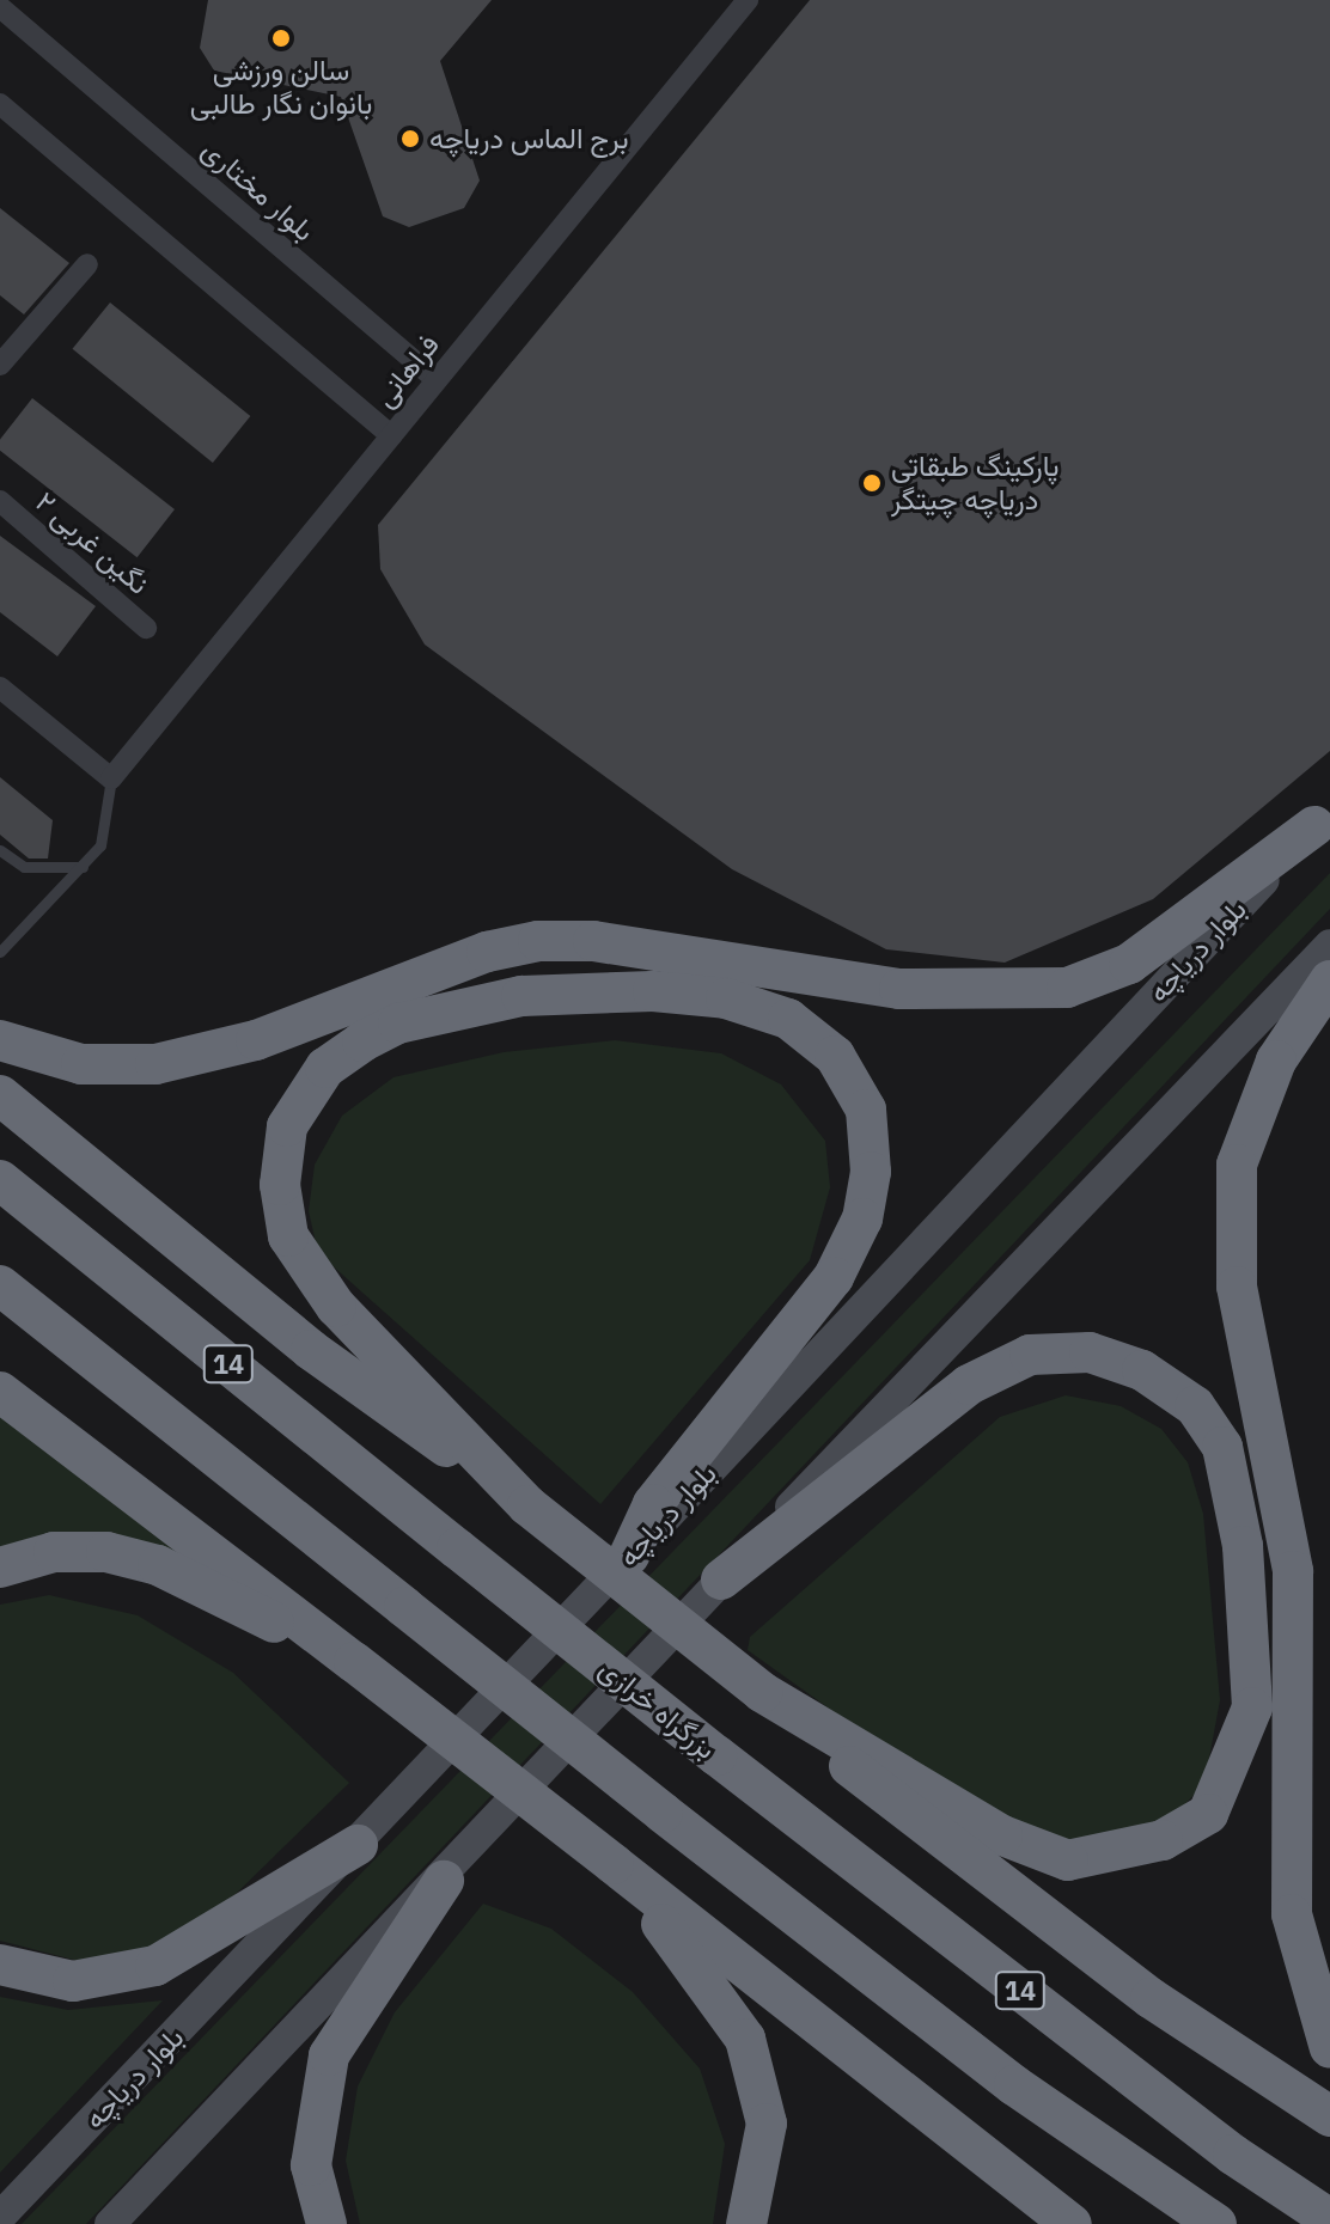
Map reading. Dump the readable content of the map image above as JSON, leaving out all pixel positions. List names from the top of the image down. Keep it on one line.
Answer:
{"streets":{"highway":["14","بزرگراه خرازی"],"main road":["بلوار دریاچه"],"street":["بلوار مختاری","فراهانی","نگین غربی ۲"]},"crossings":[["بلوار مختاری","فراهانی"]],"places":["سالن ورزشی بانوان نگار طالبی","برج الماس دریاچه","پارکینگ طبقاتی دریاچه چیتگر"]}
